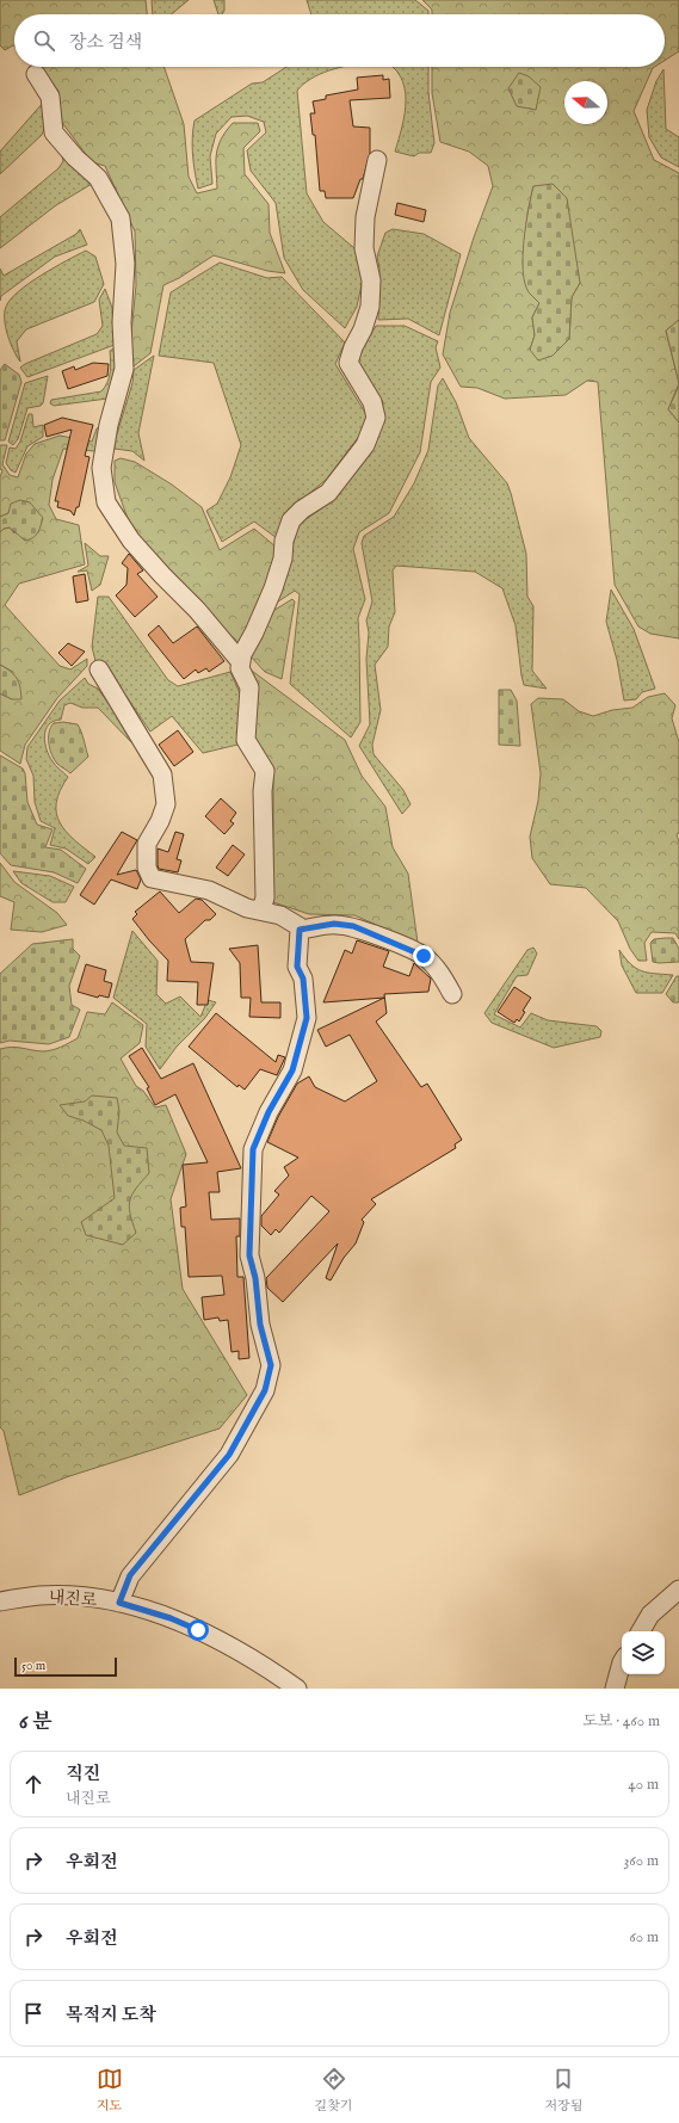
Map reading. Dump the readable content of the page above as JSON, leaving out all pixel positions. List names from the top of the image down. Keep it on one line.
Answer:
{"streets":{"street":["내진로"]},"scale_bar":"50 m","north":"left","page":{"search":"장소 검색","scale":"50 m","heading":["6 분","도보 · 460 m"],"list":[["직진","내진로","40 m"],["우회전","360 m"],["우회전","60 m"],"목적지 도착"],"nav":["지도","길찾기","저장됨"]}}
